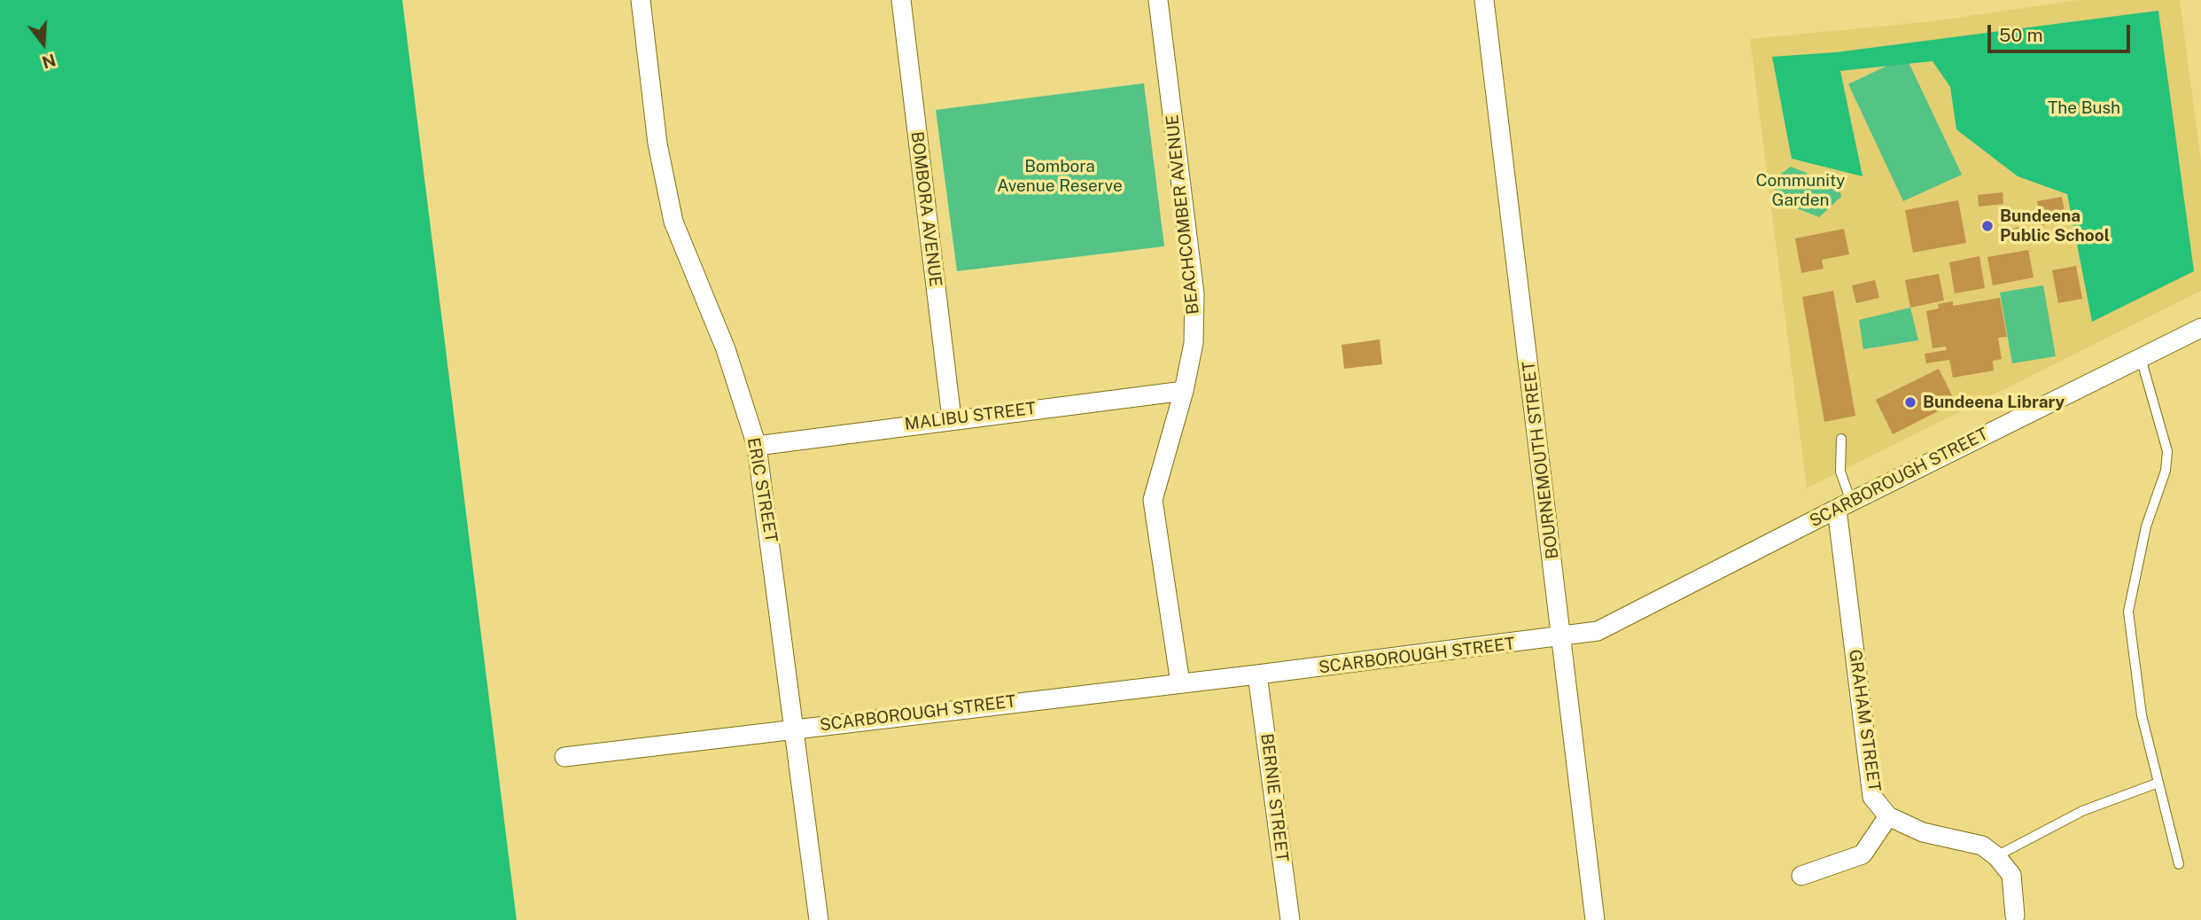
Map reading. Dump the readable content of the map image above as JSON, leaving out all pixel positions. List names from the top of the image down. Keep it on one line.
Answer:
{"streets":{"street":["BOMBORA AVENUE","BEACHCOMBER AVENUE","MALIBU STREET","BOURNEMOUTH STREET","SCARBOROUGH STREET","ERIC STREET","GRAHAM STREET","BERNIE STREET"]},"crossings":[["BOMBORA AVENUE","MALIBU STREET"],["BEACHCOMBER AVENUE","MALIBU STREET"],["BEACHCOMBER AVENUE","SCARBOROUGH STREET"],["MALIBU STREET","ERIC STREET"],["BOURNEMOUTH STREET","SCARBOROUGH STREET"],["SCARBOROUGH STREET","ERIC STREET"],["SCARBOROUGH STREET","GRAHAM STREET"],["SCARBOROUGH STREET","BERNIE STREET"]],"parks":["The Bush","Bombora Avenue Reserve","Community Garden"],"places":["Bundeena Public School","Bundeena Library"],"scale_bar":"50 m","north":"bottom"}
